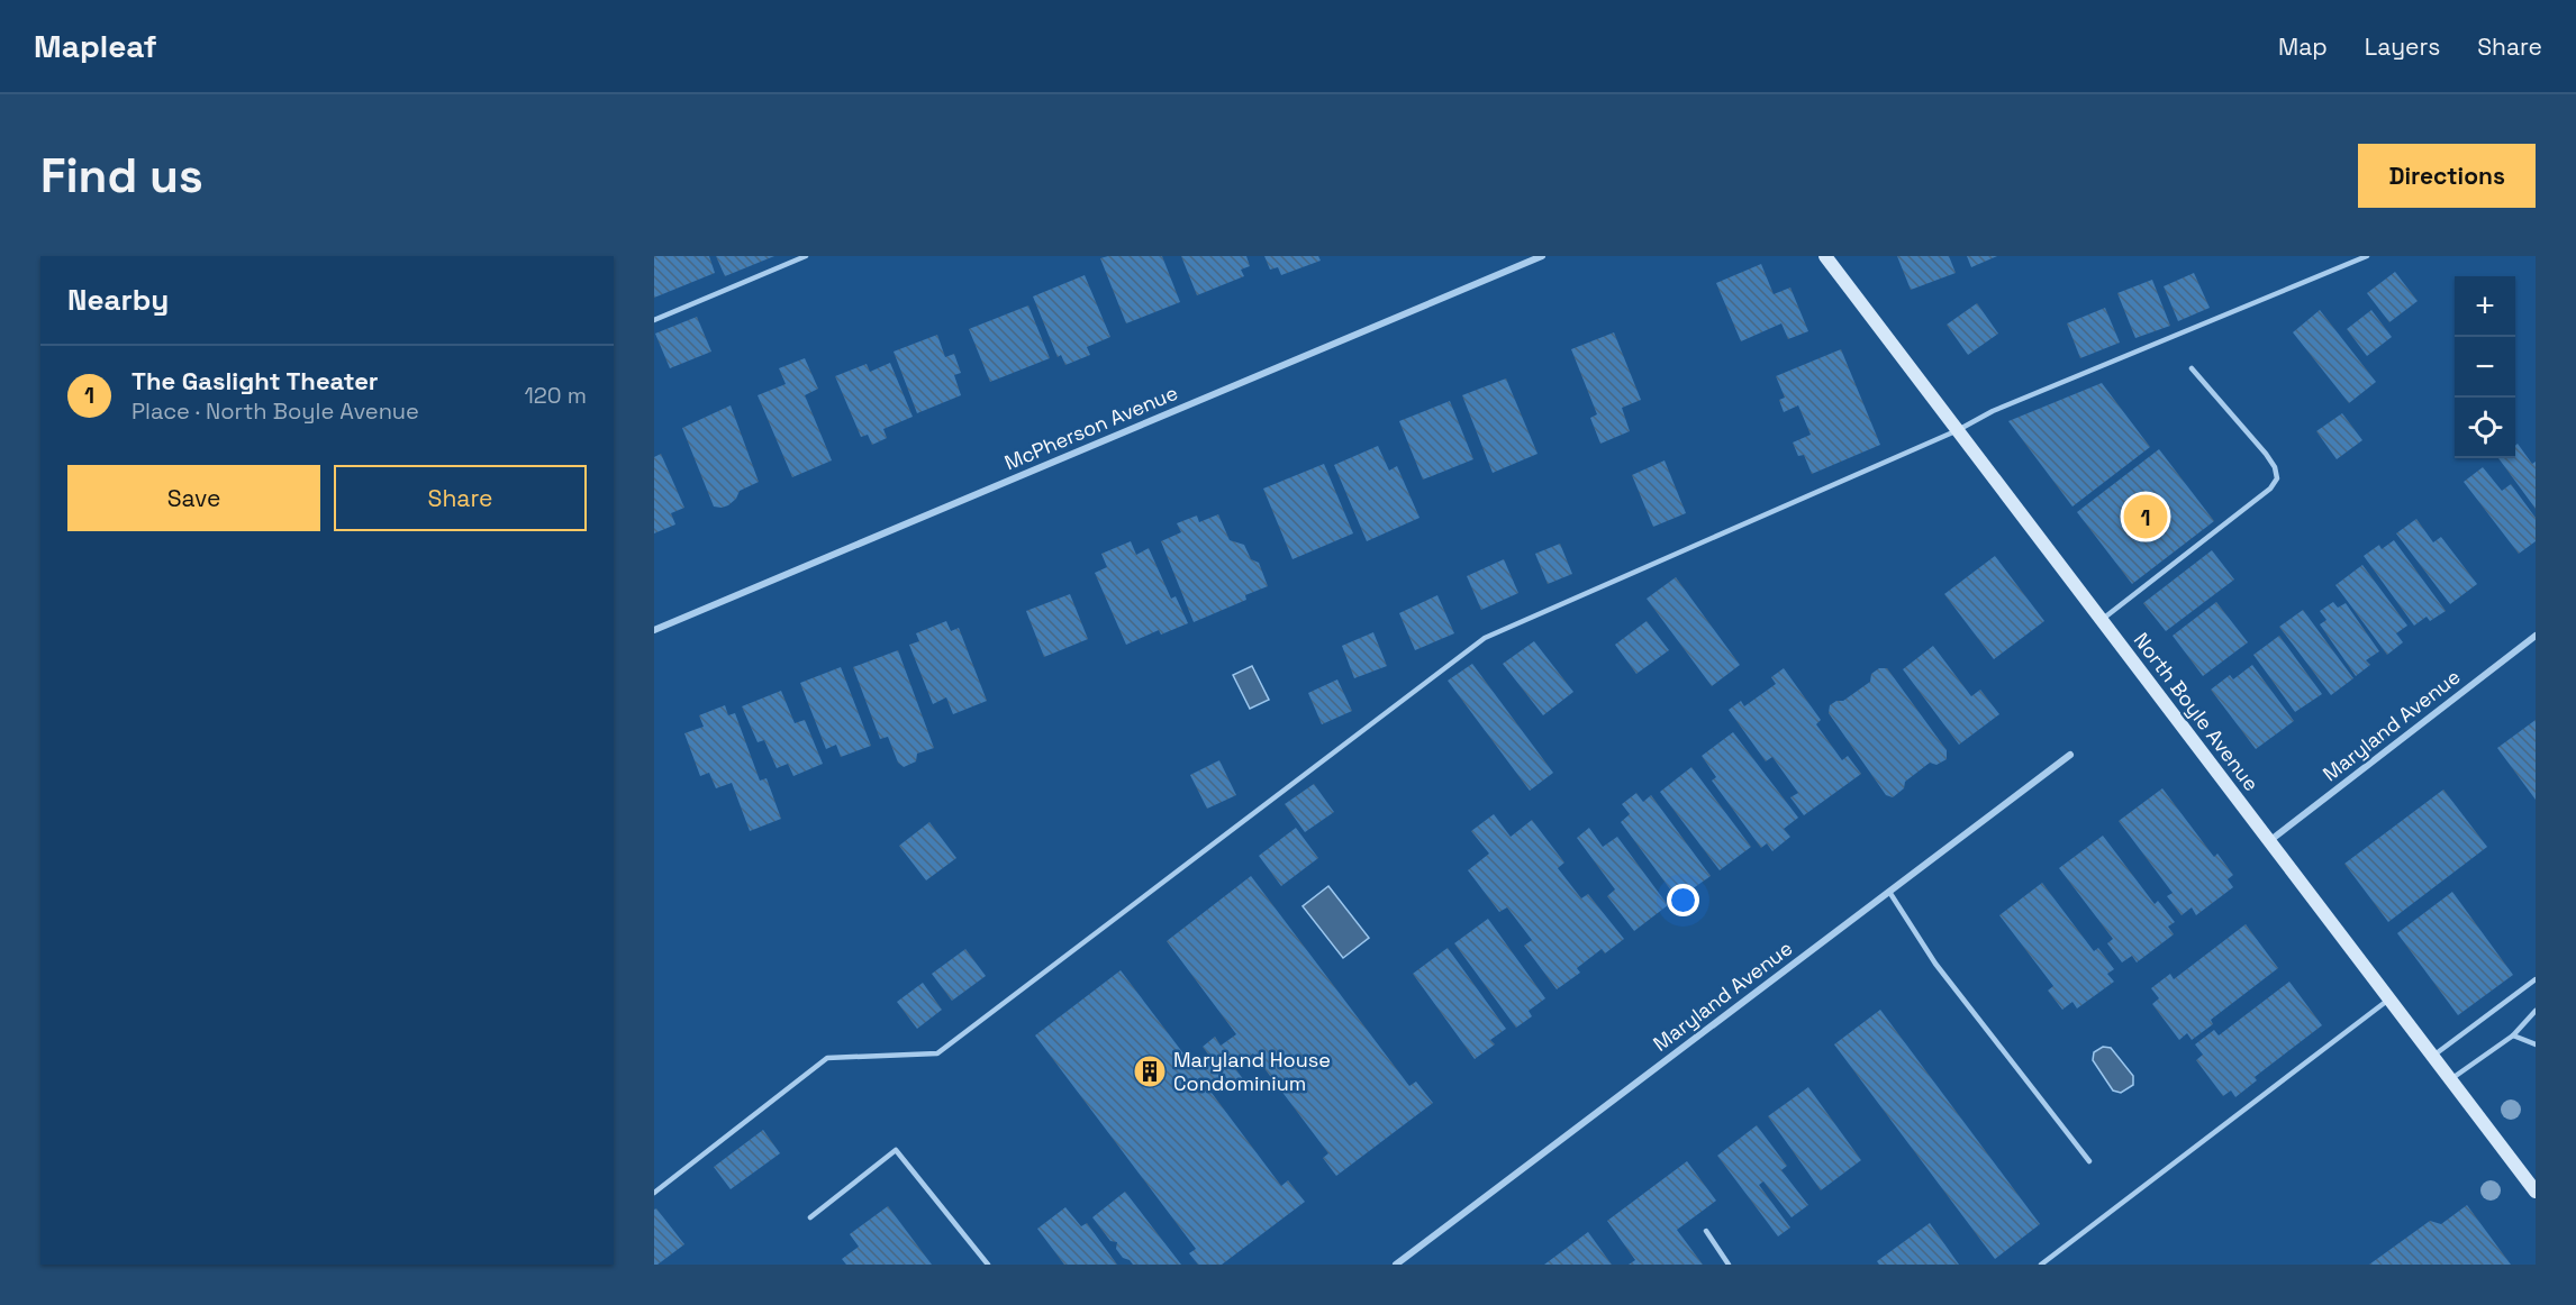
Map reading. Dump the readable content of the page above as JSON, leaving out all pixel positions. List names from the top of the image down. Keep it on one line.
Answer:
{"streets":{"street":["McPherson Avenue","North Boyle Avenue","Maryland Avenue"]},"crossings":[["North Boyle Avenue","Maryland Avenue"]],"places":{"building":["Maryland House Condominium"]},"page":{"header":"Mapleaf","nav":["Map","Layers","Share"],"buttons":["Directions",["Save","Share"]],"title":"Find us","heading":"Nearby","map_buttons":["+","−"],"list":[{"mark":"1","name":"The Gaslight Theater","note":"Place · North Boyle Avenue","value":"120 m"}],"pins":"1"}}
